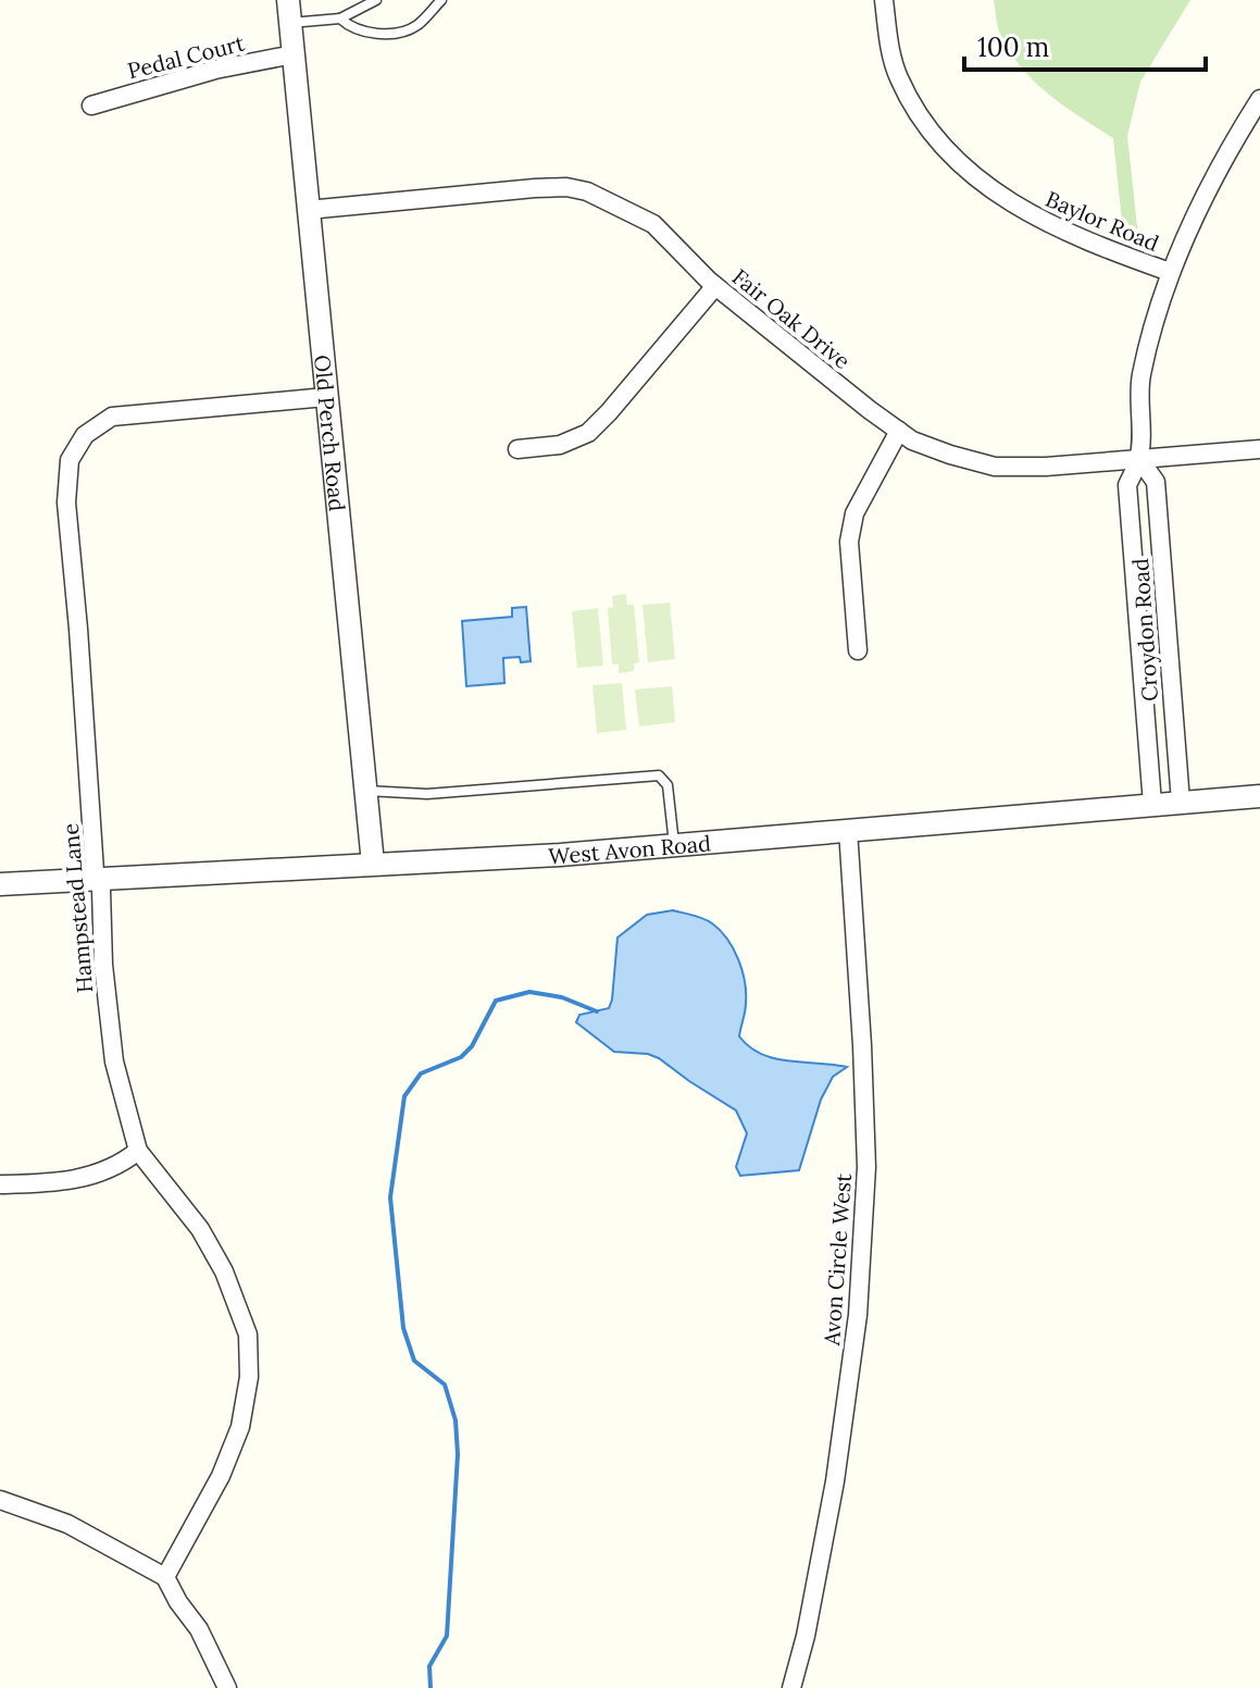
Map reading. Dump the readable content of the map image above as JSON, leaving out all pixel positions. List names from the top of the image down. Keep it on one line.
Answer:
{"streets":{"street":["Pedal Court","Baylor Road","Fair Oak Drive","Old Perch Road","Croydon Road","West Avon Road","Hampstead Lane","Avon Circle West"]},"crossings":[["Pedal Court","Old Perch Road"],["Baylor Road","Croydon Road"],["Fair Oak Drive","Old Perch Road"],["Fair Oak Drive","Croydon Road"],["Old Perch Road","West Avon Road"],["Old Perch Road","Hampstead Lane"],["Croydon Road","West Avon Road"],["West Avon Road","Hampstead Lane"],["West Avon Road","Avon Circle West"]],"scale_bar":"100 m"}
